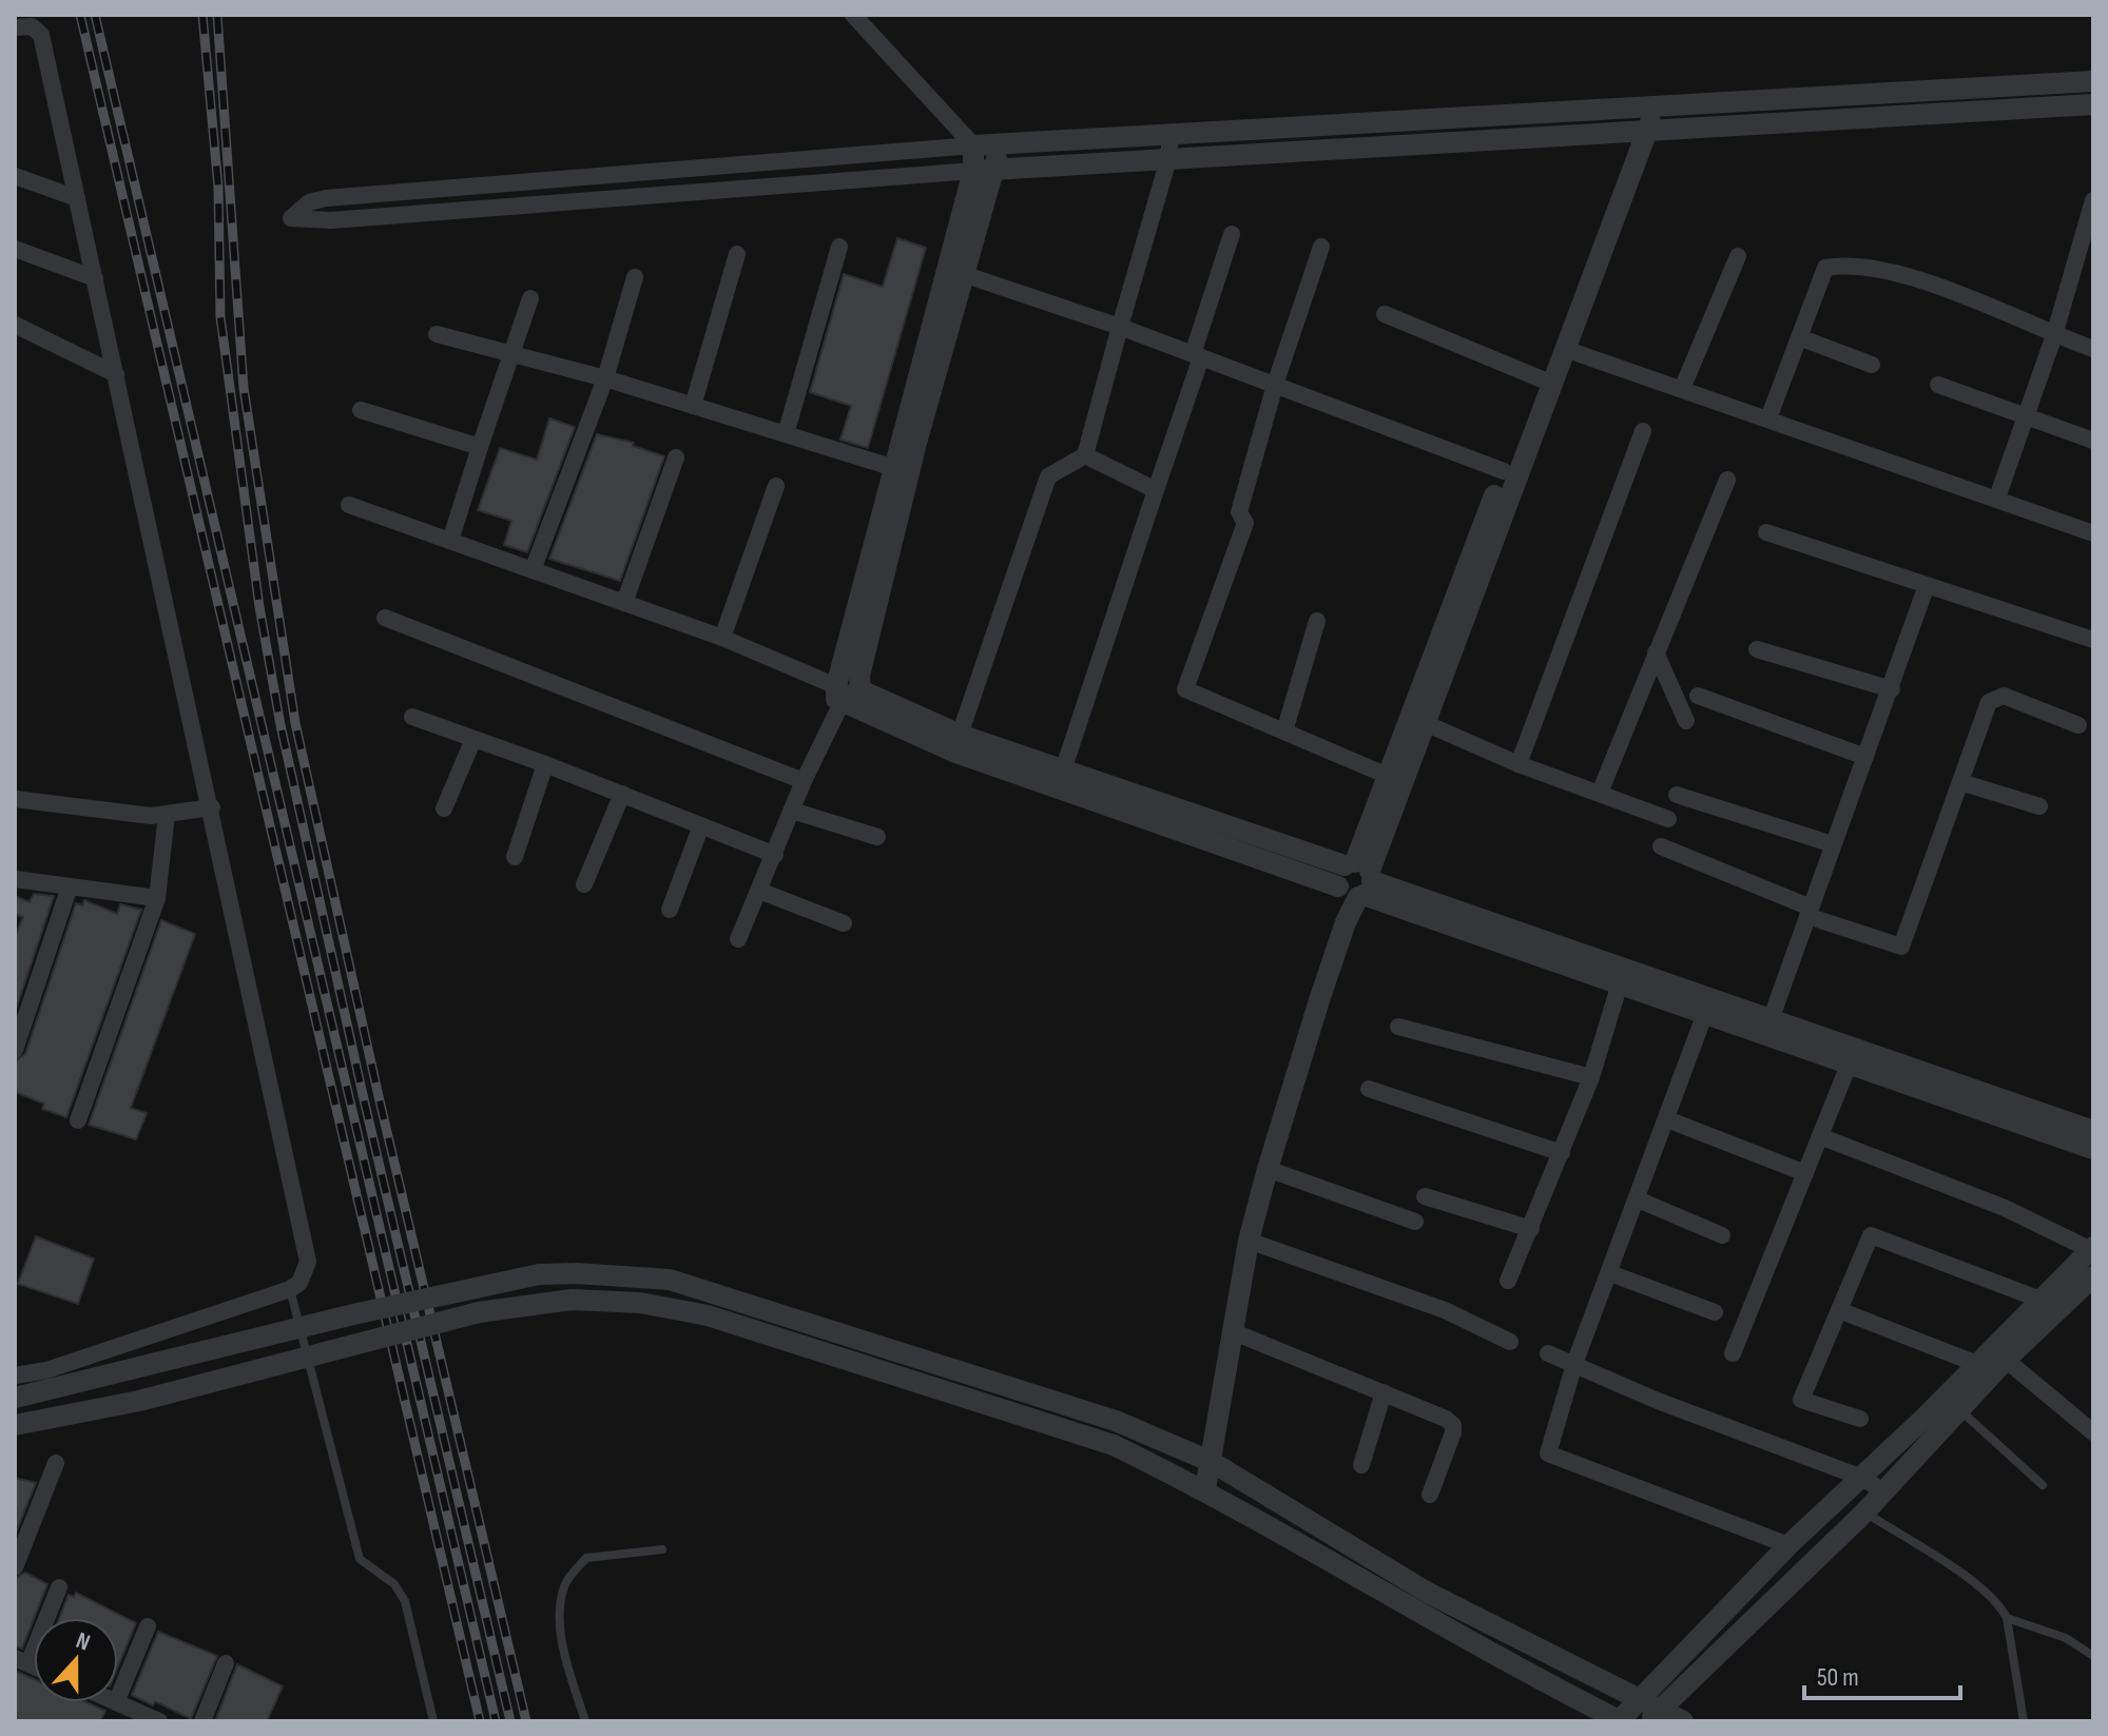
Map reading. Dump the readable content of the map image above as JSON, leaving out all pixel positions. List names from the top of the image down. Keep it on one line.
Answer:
{"scale_bar":"50 m","north":"top"}
